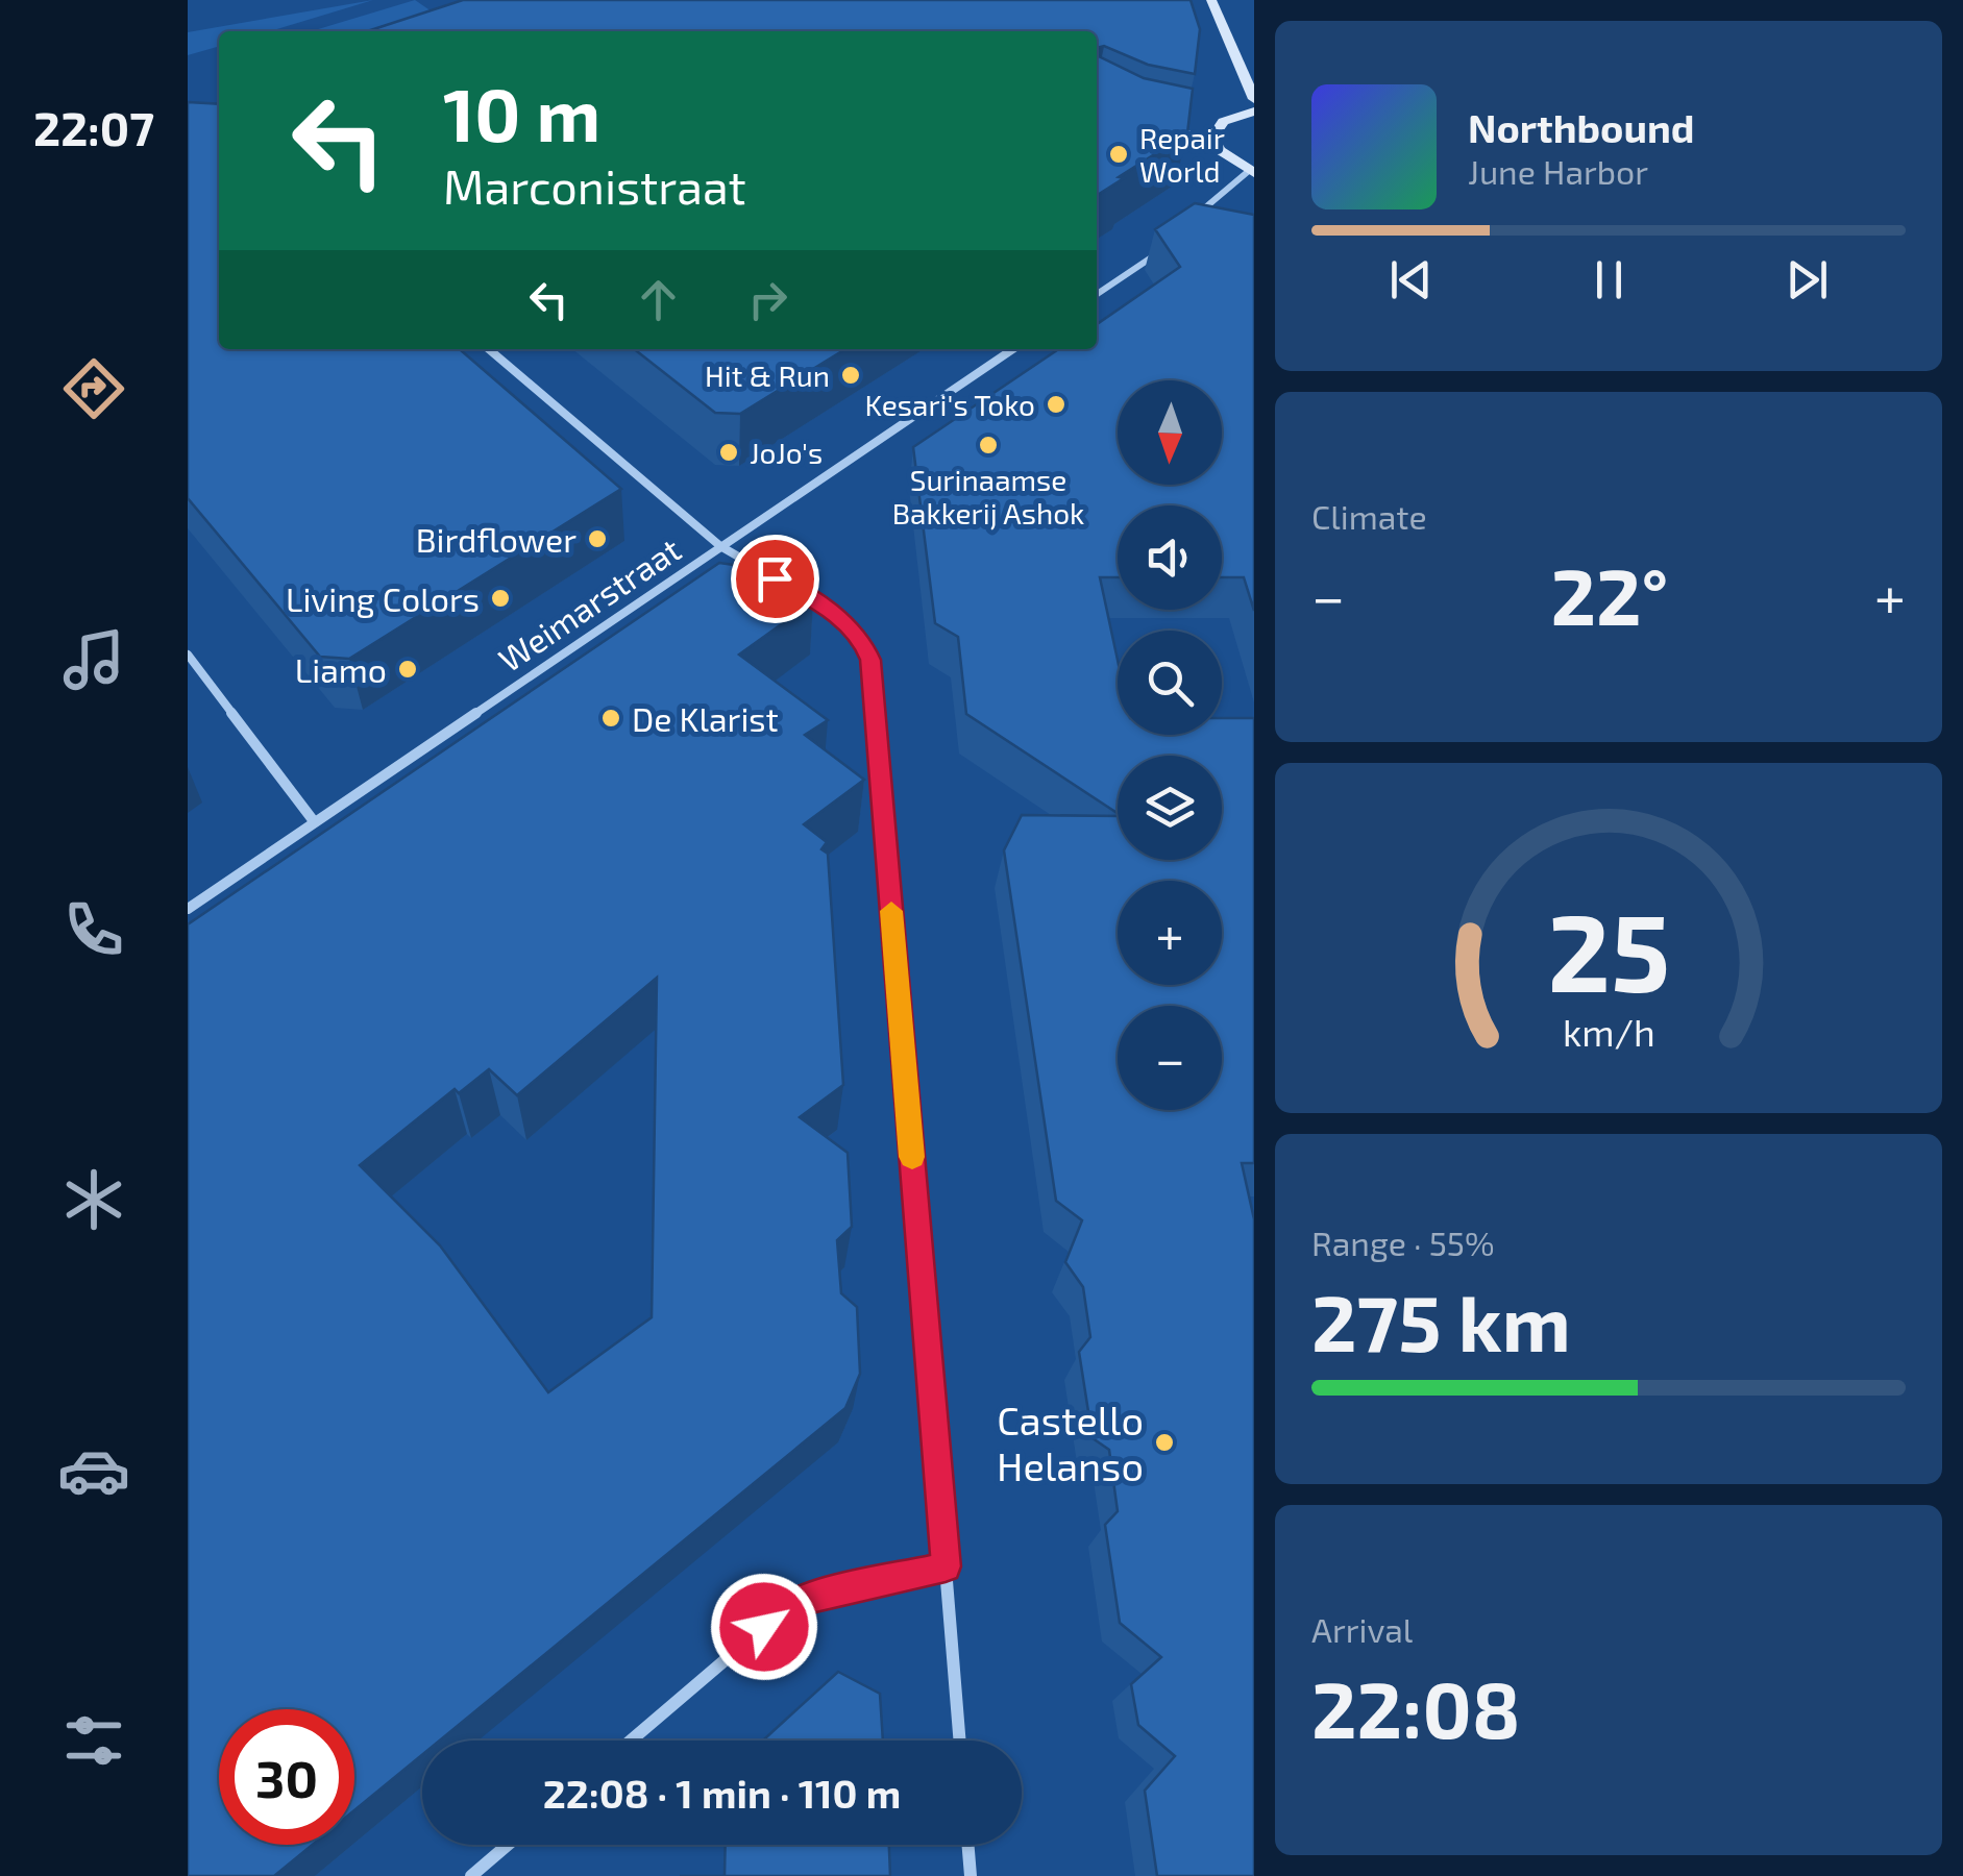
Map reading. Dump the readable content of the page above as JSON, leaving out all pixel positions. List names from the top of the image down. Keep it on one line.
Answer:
{"streets":{"street":["Weimarstraat"]},"places":["Repair World","Hit & Run","Kesari's Toko","Surinaamse Bakkerij Ashok","JoJo's","Birdflower","Living Colors","Liamo","De Klarist","Castello Helanso"],"north":"bottom","page":{"tabs":"22:07","turn":["10 m","Marconistraat"],"song":["Northbound","June Harbor"],"map_buttons":["+","−"],"tile":["Climate",["Range · 55%","275 km"],["Arrival","22:08"]],"heat":["−","22°","+"],"limit":"30","trip":"22:08 · 1 min · 110 m","gauge":["25","km/h"]}}
